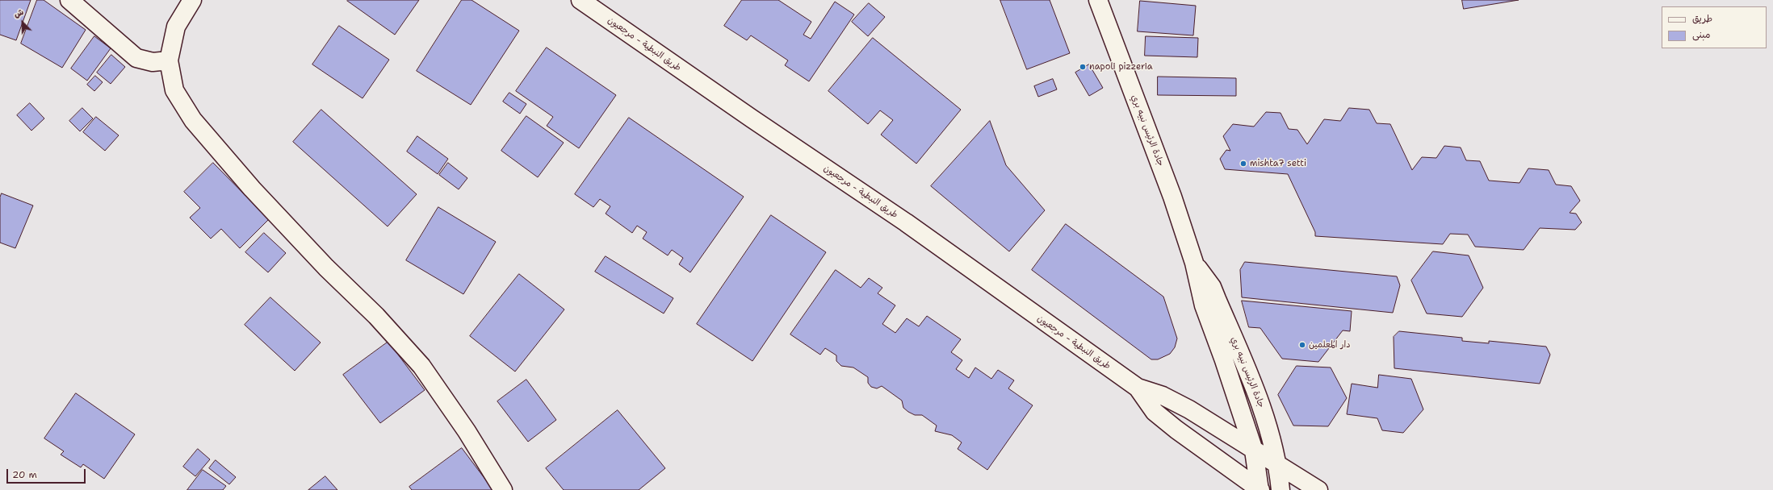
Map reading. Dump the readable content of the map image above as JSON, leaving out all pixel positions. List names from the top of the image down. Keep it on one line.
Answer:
{"streets":{"main road":["طريق النبطية - مرجعيون","جادة الرئيس نبيه بري"]},"crossings":[["طريق النبطية - مرجعيون","جادة الرئيس نبيه بري"]],"places":["napoli pizzeria","mishta7 setti","دار المعلمين"],"legend":["طريق","مبنى"],"scale_bar":"20 m","north":"top left"}
